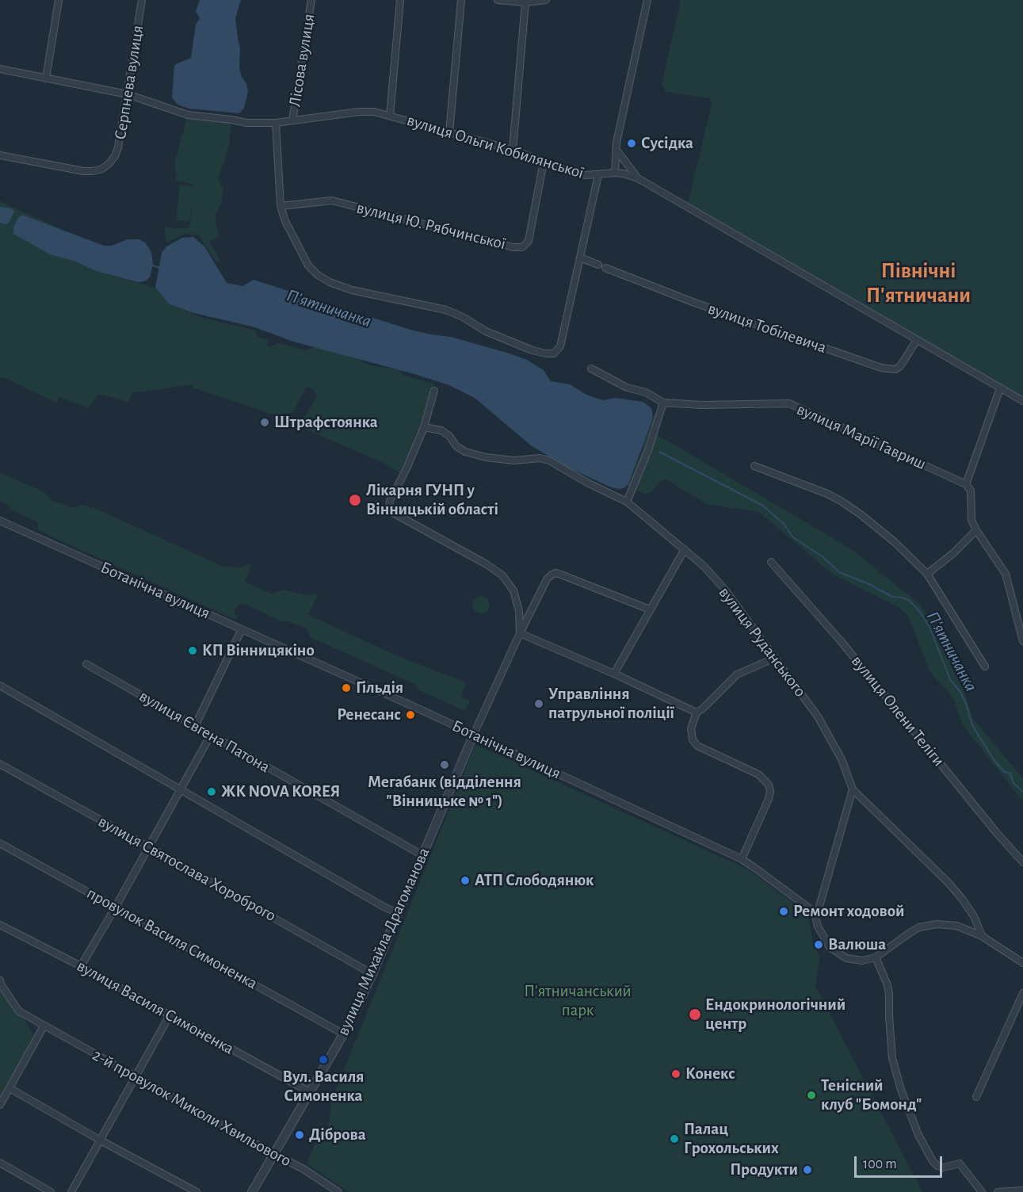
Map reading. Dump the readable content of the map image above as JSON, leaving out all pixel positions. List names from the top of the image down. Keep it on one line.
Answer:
{"streets":{"street":["Лісова вулиця","Серпнева вулиця","вулиця Ольги Кобилянської","вулиця Ю. Рябчинської","вулиця Тобілевича","вулиця Марії Гавриш","Ботанічна вулиця","вулиця Руданського","вулиця Олени Теліги","вулиця Євгена Патона","вулиця Святослава Хороброго","провулок Василя Симоненка","вулиця Михайла Драгоманова","вулиця Василя Симоненка","2-й провулок Миколи Хвильового"]},"crossings":[["Лісова вулиця","вулиця Ольги Кобилянської"],["Серпнева вулиця","вулиця Ольги Кобилянської"],["вулиця Ольги Кобилянської","вулиця Ю. Рябчинської"],["вулиця Ольги Кобилянської","вулиця Тобілевича"],["Ботанічна вулиця","вулиця Михайла Драгоманова"],["вулиця Євгена Патона","вулиця Михайла Драгоманова"],["вулиця Святослава Хороброго","вулиця Михайла Драгоманова"],["провулок Василя Симоненка","вулиця Михайла Драгоманова"],["вулиця Михайла Драгоманова","вулиця Василя Симоненка"],["вулиця Михайла Драгоманова","2-й провулок Миколи Хвильового"]],"districts":["Північні П'ятничани"],"water":["П'ятничанка"],"parks":["П'ятничанський парк"],"places":["Сусідка","Штрафстоянка","Лікарня ГУНП у Вінницькій області","КП Вінницякіно","Гільдія","Управління патрульної поліції","Ренесанс","Мегабанк (відділення \"Вінницьке № 1\")","ЖК NOVA KOREЯ","АТП Слободянюк","Ремонт ходовой","Валюша","Ендокринологічний центр","Вул. Василя Симоненка","Конекс","Тенісний клуб \"Бомонд\"","Діброва","Палац Грохольських","Продукти"],"scale_bar":"100 m"}
